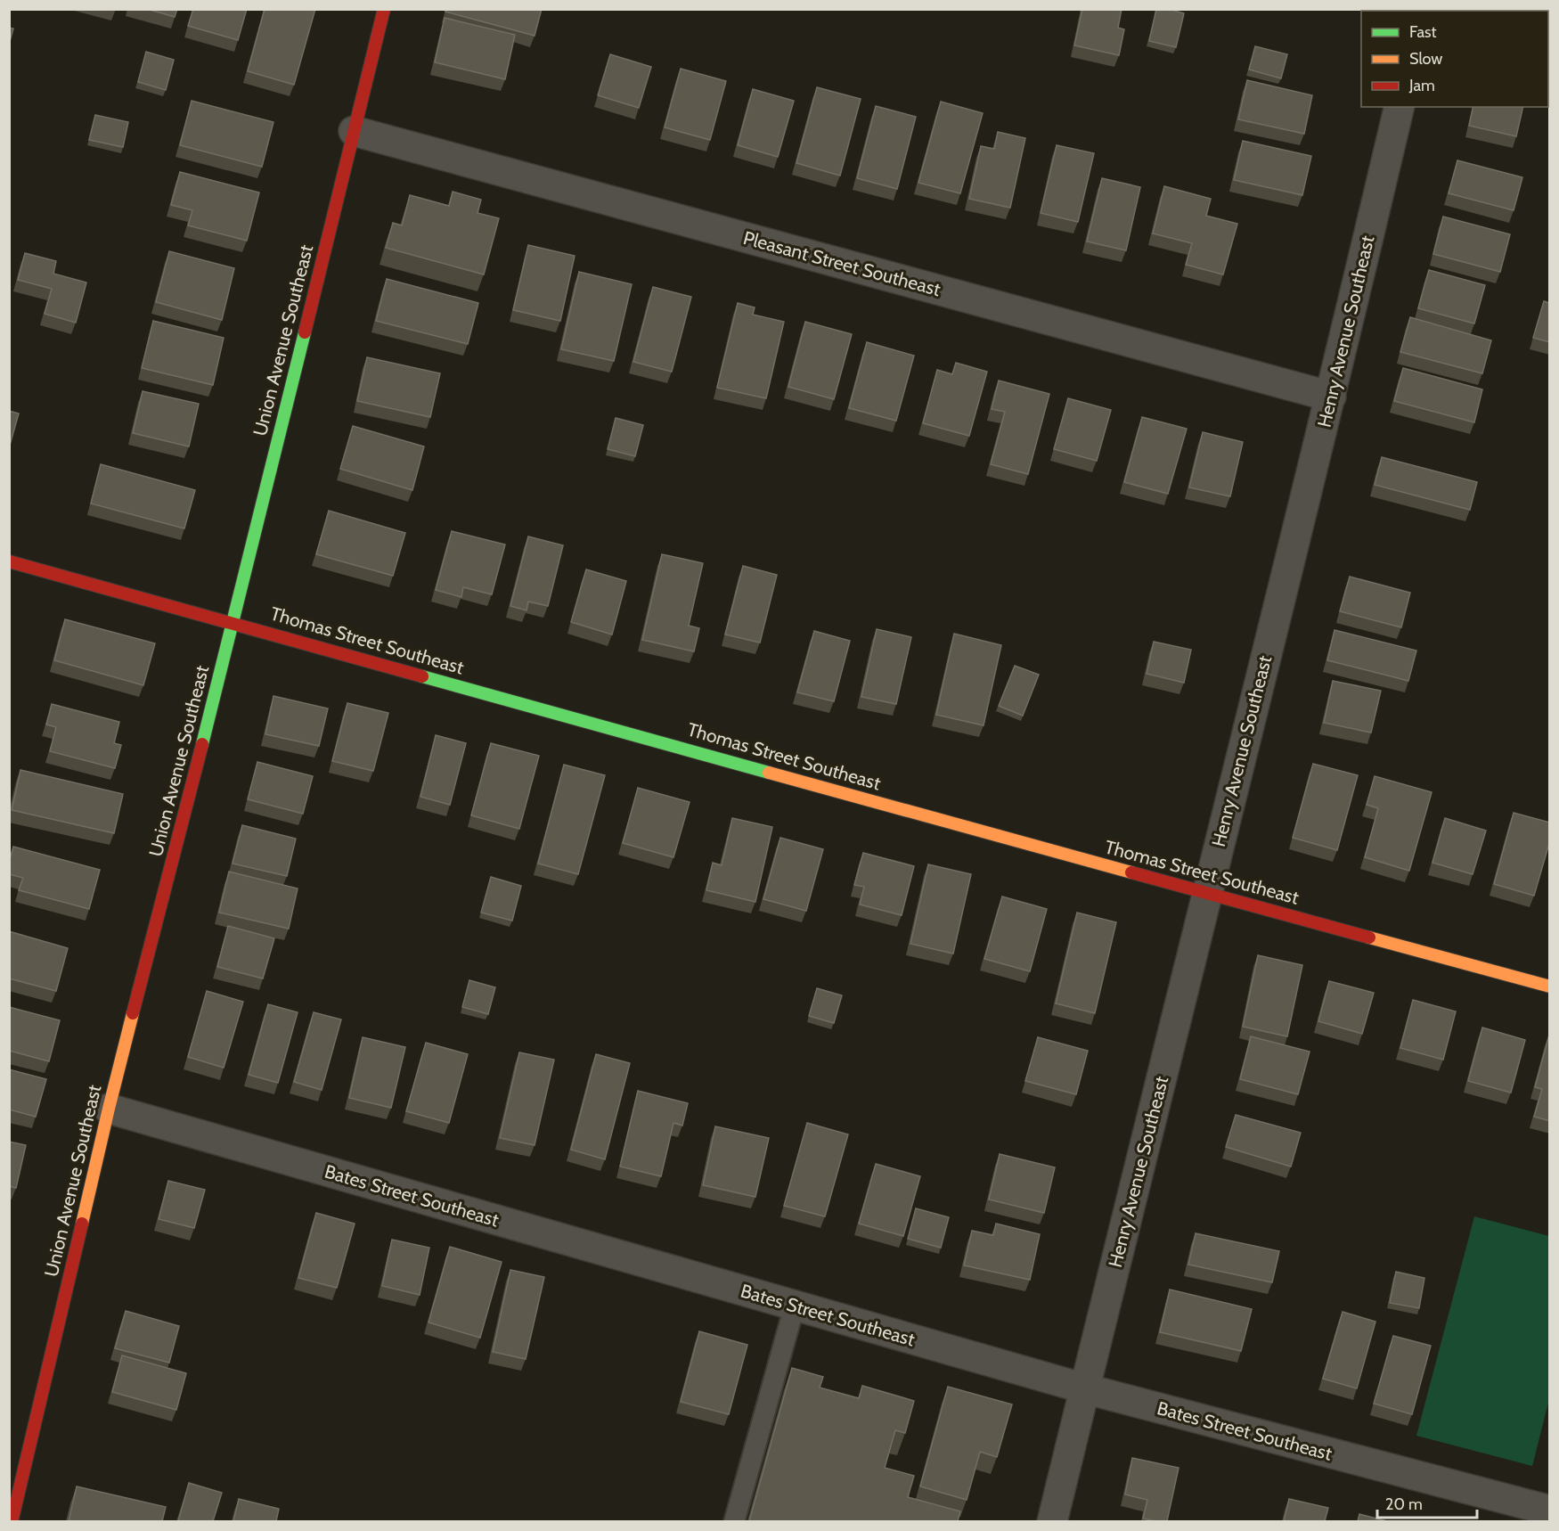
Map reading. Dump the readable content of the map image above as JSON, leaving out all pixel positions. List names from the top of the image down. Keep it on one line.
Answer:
{"streets":{"street":["Pleasant Street Southeast","Henry Avenue Southeast","Union Avenue Southeast","Thomas Street Southeast","Bates Street Southeast"]},"crossings":[["Pleasant Street Southeast","Henry Avenue Southeast"],["Pleasant Street Southeast","Union Avenue Southeast"],["Henry Avenue Southeast","Thomas Street Southeast"],["Henry Avenue Southeast","Bates Street Southeast"],["Union Avenue Southeast","Thomas Street Southeast"],["Union Avenue Southeast","Bates Street Southeast"]],"legend":["Fast","Slow","Jam"],"scale_bar":"20 m"}
